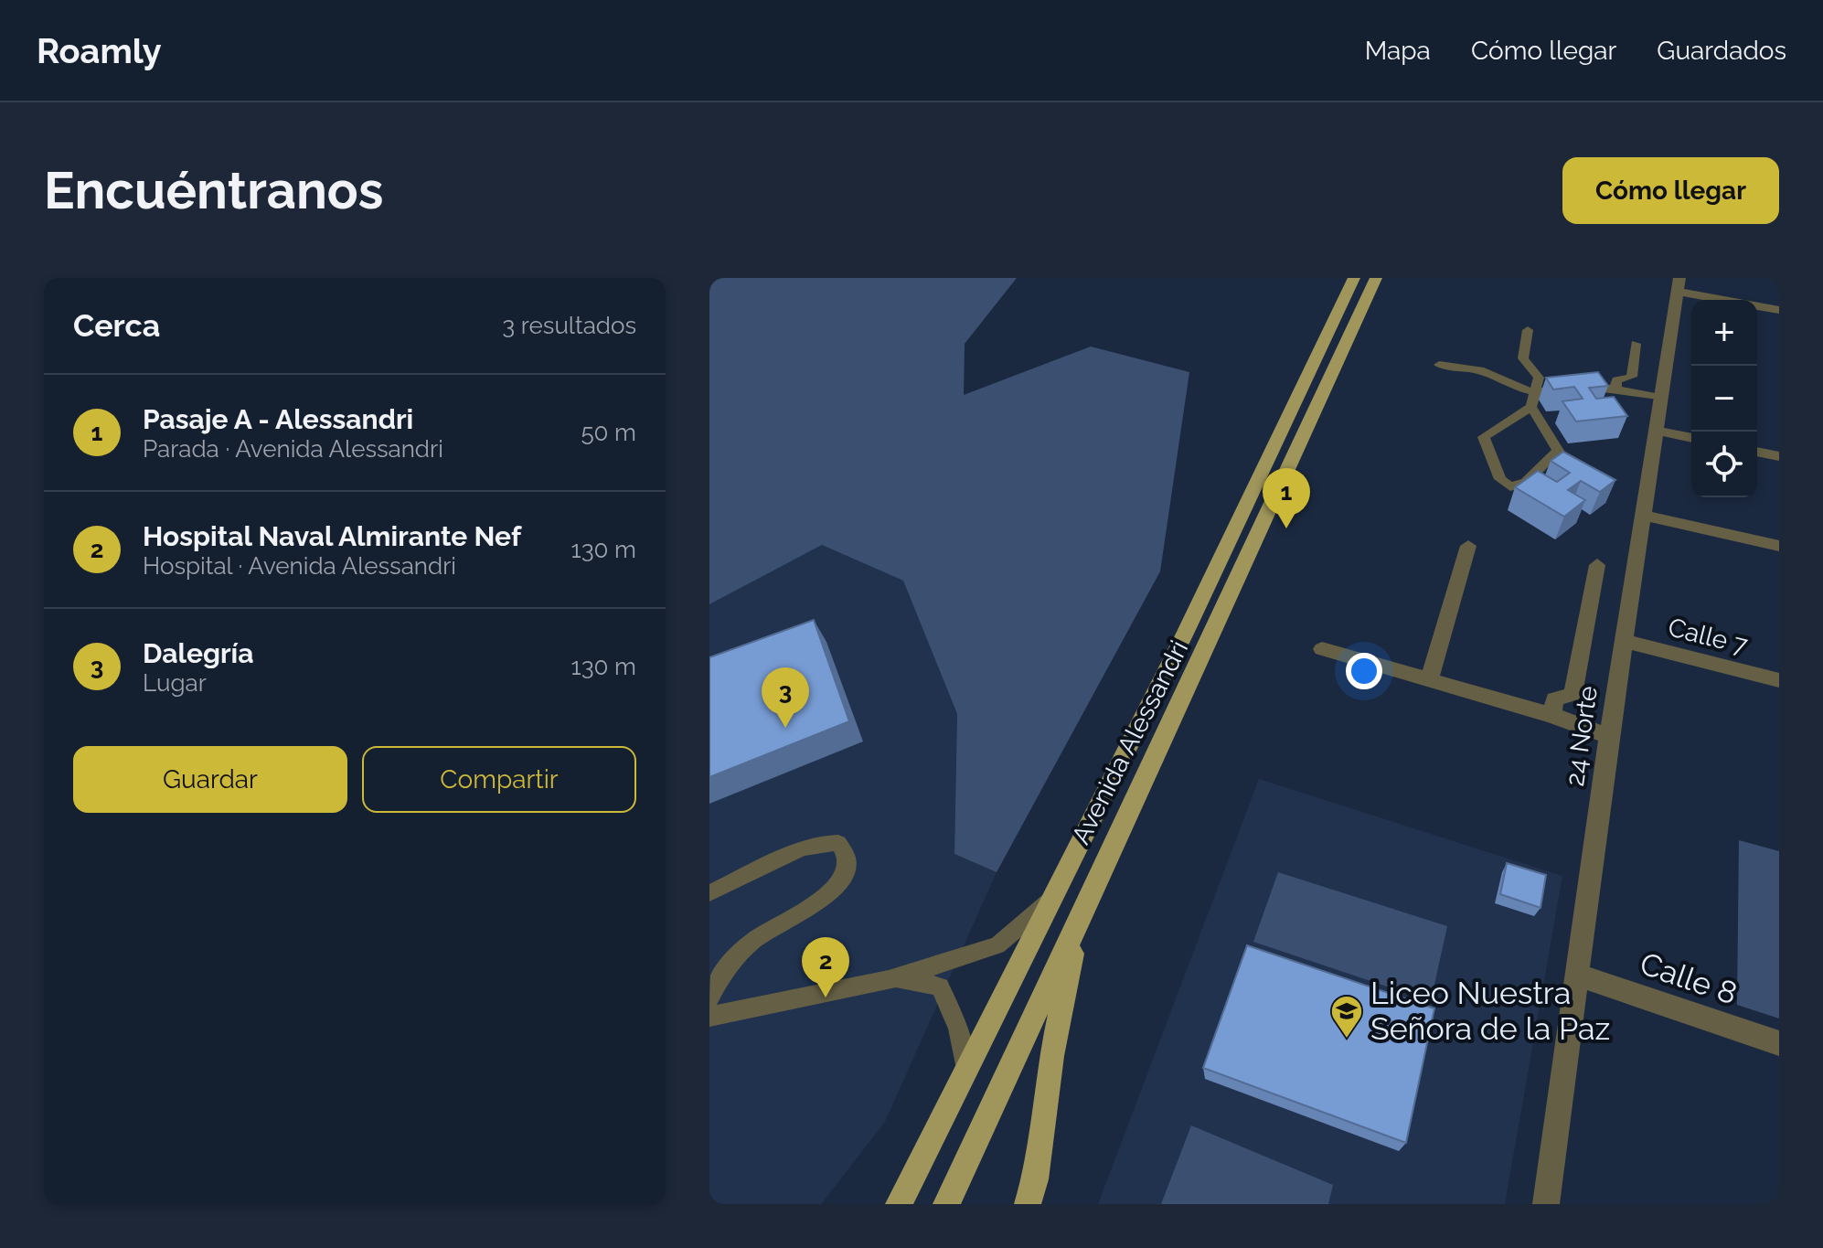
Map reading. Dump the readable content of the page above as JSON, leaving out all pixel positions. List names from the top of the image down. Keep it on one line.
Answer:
{"streets":{"main road":["Avenida Alessandri"],"street":["Calle 7","24 Norte","Calle 8"]},"crossings":[["Calle 7","24 Norte"],["24 Norte","Calle 8"]],"places":{"school or university":["Liceo Nuestra Señora de la Paz"]},"page":{"header":"Roamly","nav":["Mapa","Cómo llegar","Guardados"],"buttons":["Cómo llegar",["Guardar","Compartir"]],"title":"Encuéntranos","heading":["Cerca","3 resultados"],"map_buttons":["+","−"],"list":[{"mark":"1","name":"Pasaje A - Alessandri","note":"Parada · Avenida Alessandri","value":"50 m"},{"mark":"2","name":"Hospital Naval Almirante Nef","note":"Hospital · Avenida Alessandri","value":"130 m"},{"mark":"3","name":"Dalegría","note":"Lugar","value":"130 m"}],"pins":["1","3","2"]}}
